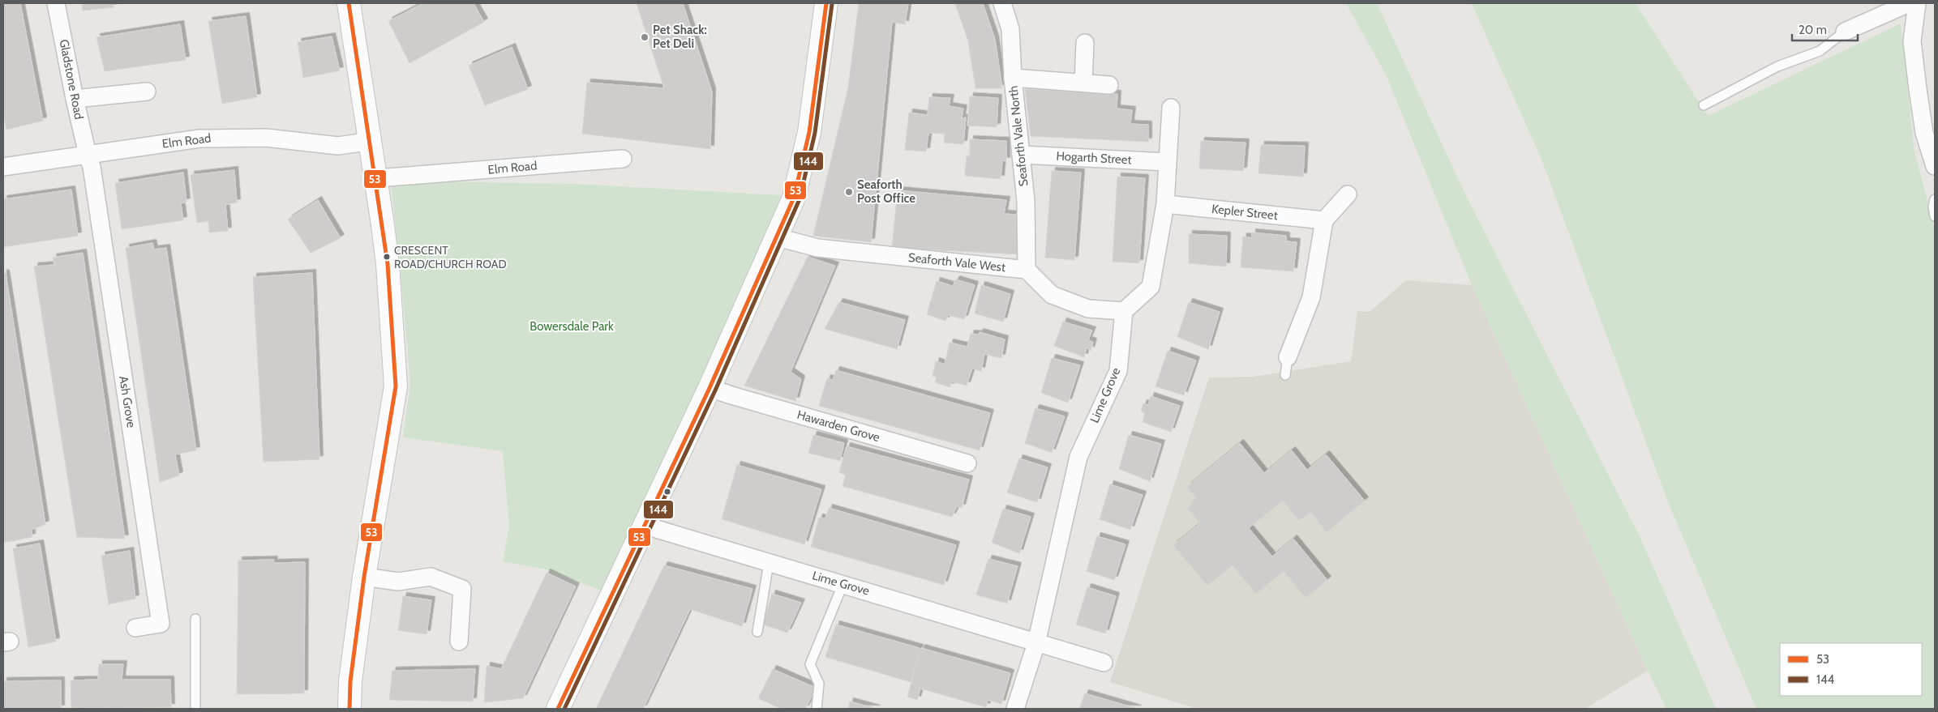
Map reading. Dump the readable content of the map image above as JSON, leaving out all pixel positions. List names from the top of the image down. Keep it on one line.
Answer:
{"streets":{"street":["Gladstone Road","Seaforth Vale North","Elm Road","Hogarth Street","Kepler Street","Seaforth Vale West","Lime Grove","Ash Grove","Hawarden Grove"]},"crossings":[["Gladstone Road","Elm Road"],["Gladstone Road","Ash Grove"],["Seaforth Vale North","Hogarth Street"],["Seaforth Vale North","Seaforth Vale West"],["Elm Road","Ash Grove"]],"parks":["Bowersdale Park"],"places":["Pet Shack: Pet Deli","Seaforth Post Office","CRESCENT ROAD/CHURCH ROAD"],"lines":["transit line 53","transit line 144"],"legend":["53","144"],"scale_bar":"20 m"}
